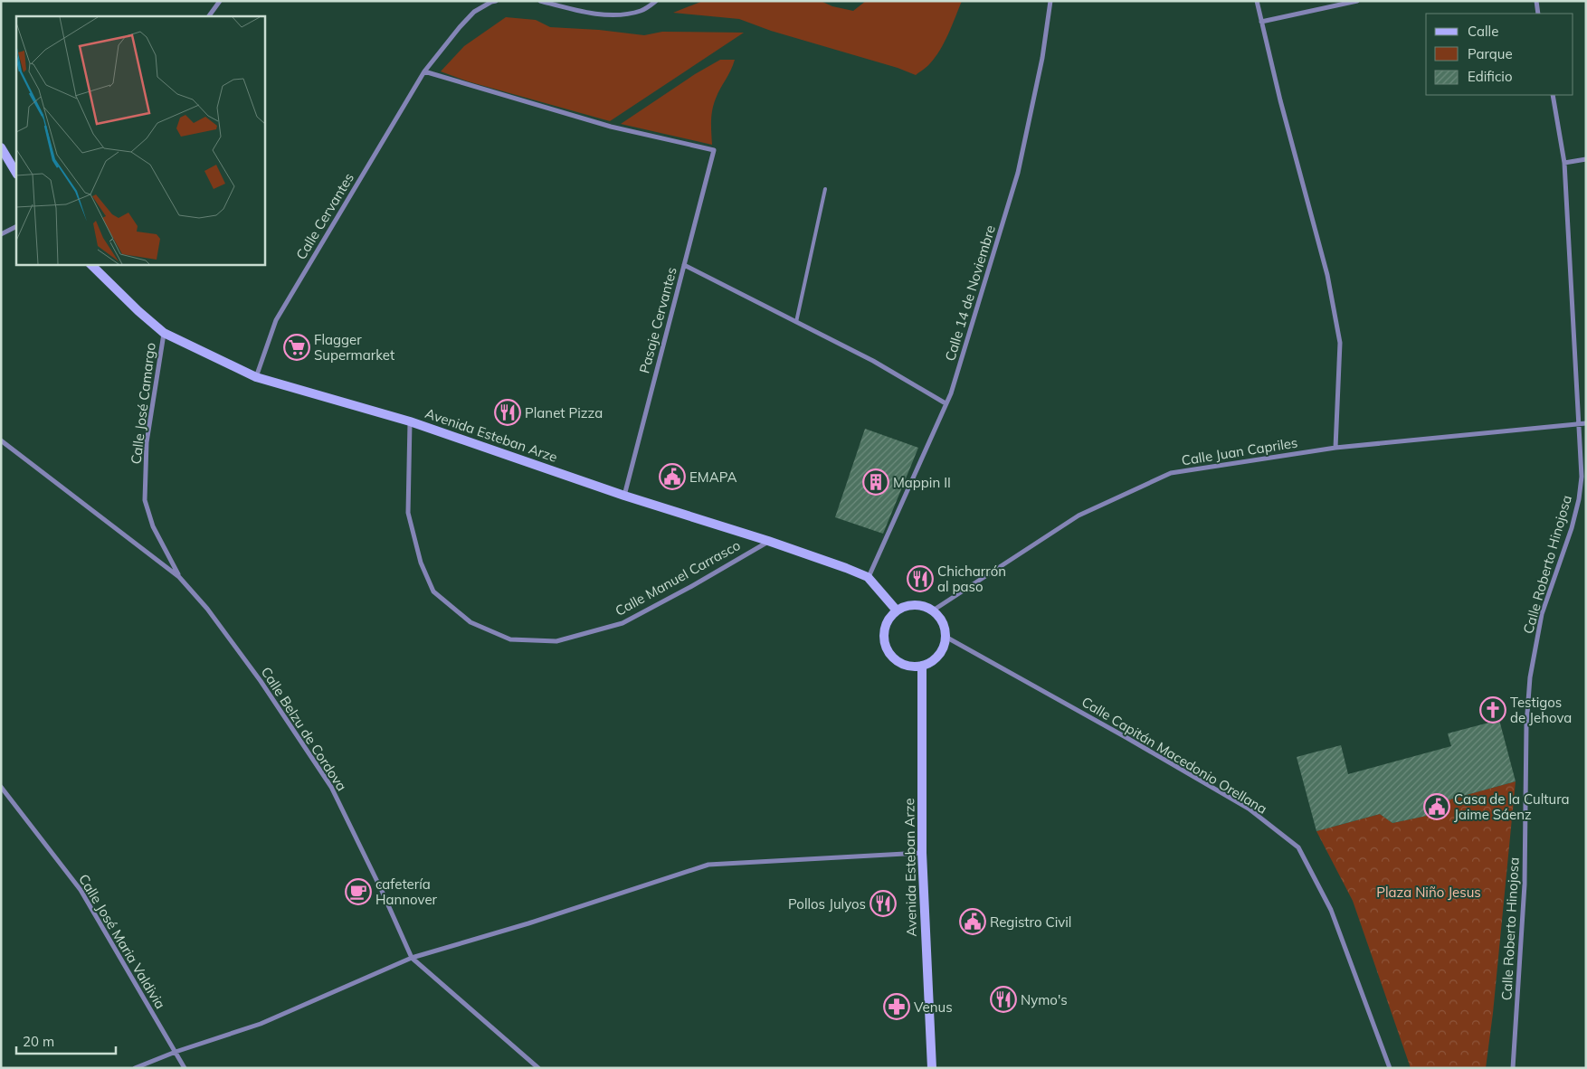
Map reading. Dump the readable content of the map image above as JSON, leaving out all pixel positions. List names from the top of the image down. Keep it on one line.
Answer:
{"streets":{"main road":["Avenida Esteban Arze"],"street":["Calle Cervantes","Calle 14 de Noviembre","Pasaje Cervantes","Calle José Camargo","Calle Juan Capriles","Calle Roberto Hinojosa","Calle Manuel Carrasco","Calle Belzu de Cordova","Calle Capitán Macedonio Orellana","Calle José Maria Valdivia"]},"crossings":[["Calle Cervantes","Pasaje Cervantes"],["Calle Cervantes","Avenida Esteban Arze"],["Calle 14 de Noviembre","Avenida Esteban Arze"],["Pasaje Cervantes","Avenida Esteban Arze"],["Calle José Camargo","Avenida Esteban Arze"],["Calle José Camargo","Calle Belzu de Cordova"],["Avenida Esteban Arze","Calle Juan Capriles"],["Avenida Esteban Arze","Calle Manuel Carrasco"],["Avenida Esteban Arze","Calle Capitán Macedonio Orellana"],["Calle Juan Capriles","Calle Roberto Hinojosa"],["Calle Juan Capriles","Calle Capitán Macedonio Orellana"]],"parks":["Plaza Niño Jesus"],"places":{"supermarket":["Flagger Supermarket"],"restaurant":["Planet Pizza","Chicharrón al paso","Pollos Julyos","Nymo's"],"public building":["EMAPA","Casa de la Cultura Jaime Sáenz","Registro Civil"],"building":["Mappin II"],"church":["Testigos de Jehova"],"cafe":["cafetería Hannover"],"pharmacy":["Venus"]},"legend":["Calle","Parque","Edificio"],"scale_bar":"20 m"}
